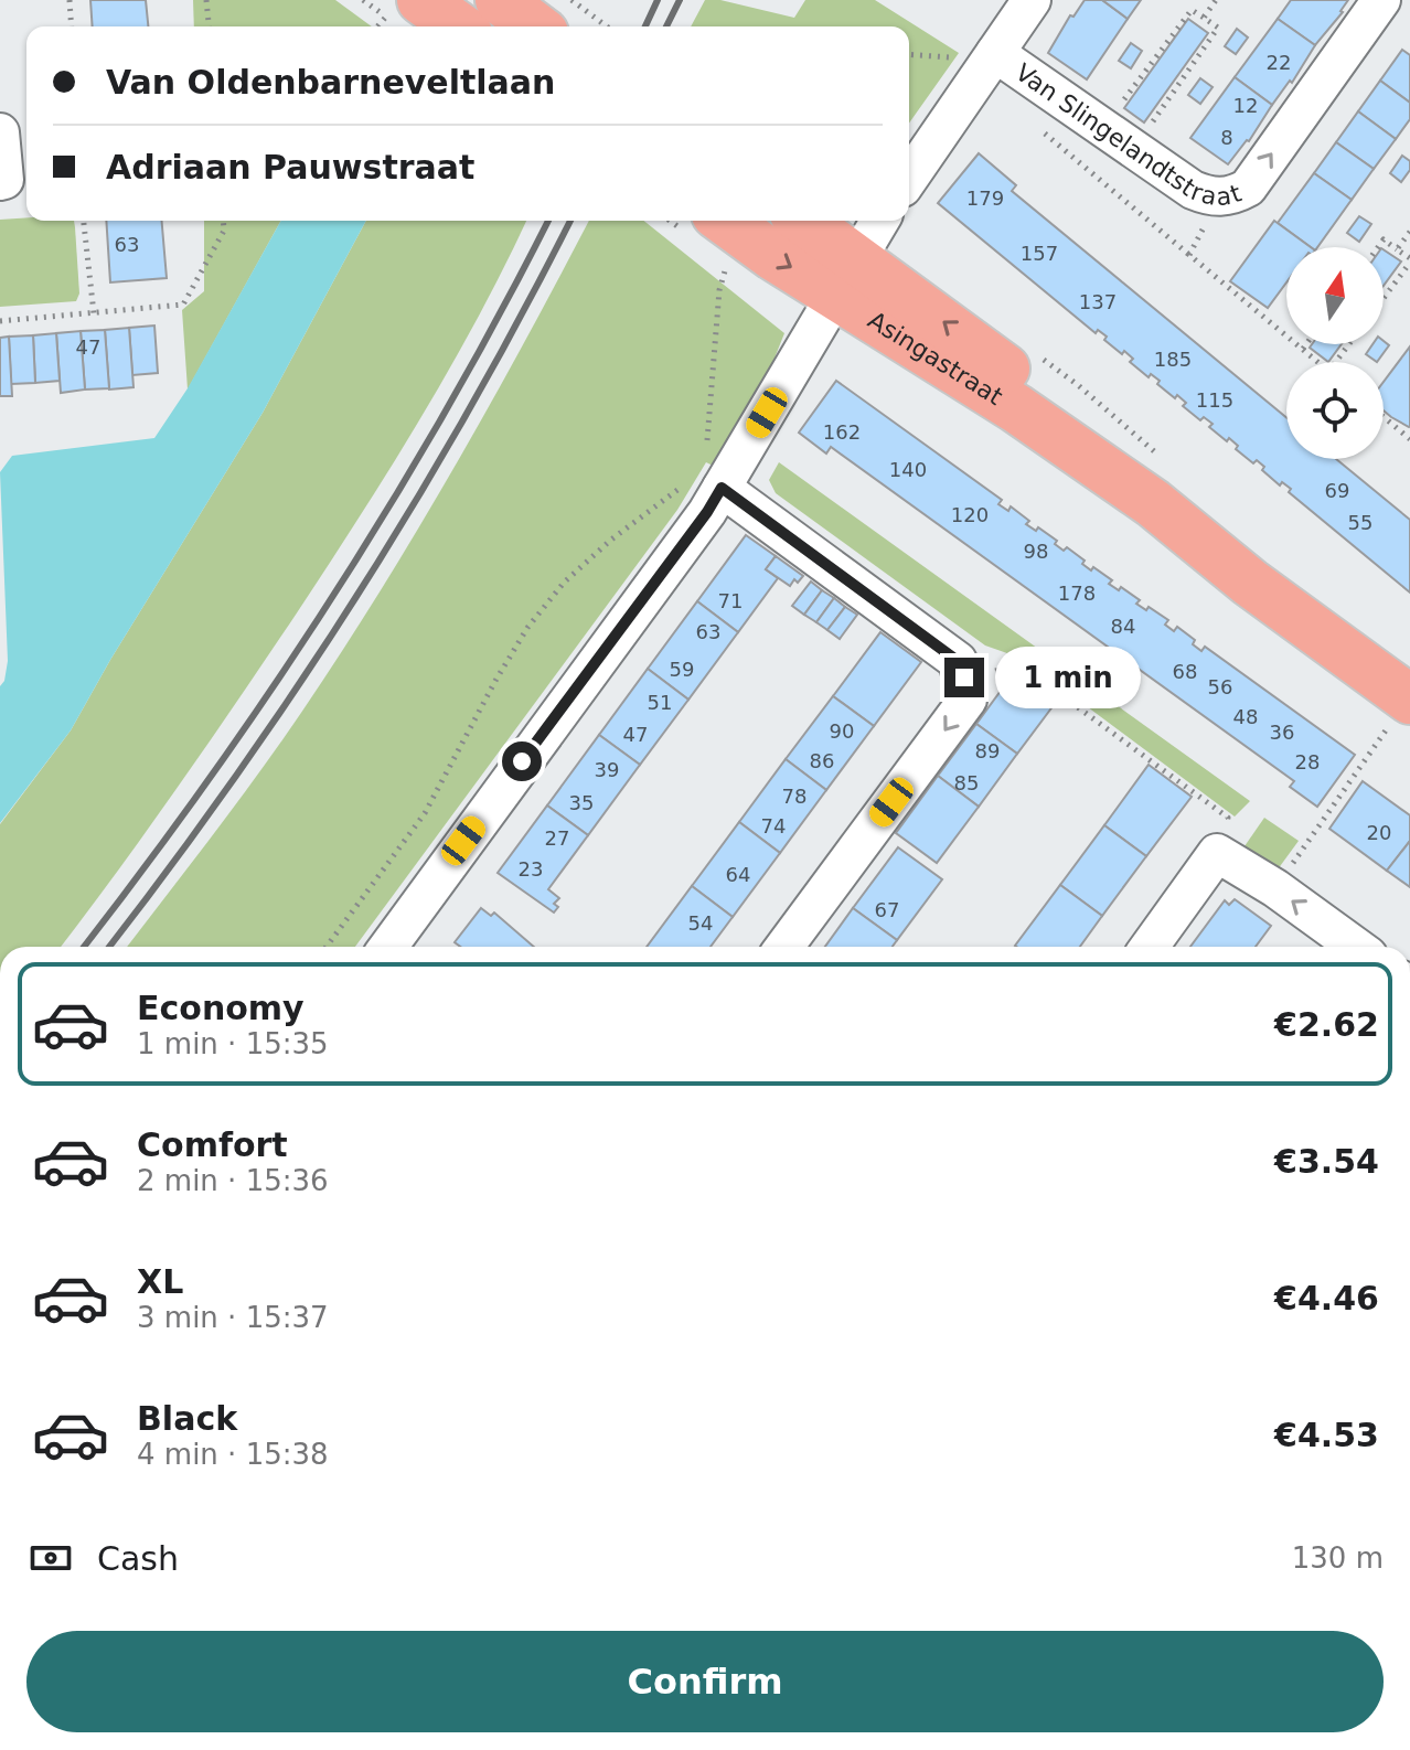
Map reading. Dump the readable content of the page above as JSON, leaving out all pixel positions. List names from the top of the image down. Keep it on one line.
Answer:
{"streets":{"main road":["Asingastraat"],"street":["Van Slingelandtstraat"]},"one_way":["Van Slingelandtstraat"],"house_numbers":["22","12","8","179","63","157","137","47","185","115","162","140","69","120","55","98","178","71","84","63","59","68","56","51","48","90","36","47","89","86","28","39","85","78","35","74","20","27","23","64","67","54"],"north":"top","page":{"banner":["Van Oldenbarneveltlaan","Adriaan Pauwstraat"],"bubble":"1 min","list":[{"name":"Economy","note":"1 min · 15:35","value":"€2.62"},{"name":"Comfort","note":"2 min · 15:36","value":"€3.54"},{"name":"XL","note":"3 min · 15:37","value":"€4.46"},{"name":"Black","note":"4 min · 15:38","value":"€4.53"}],"pay":["Cash","130 m"],"buttons":"Confirm"}}
